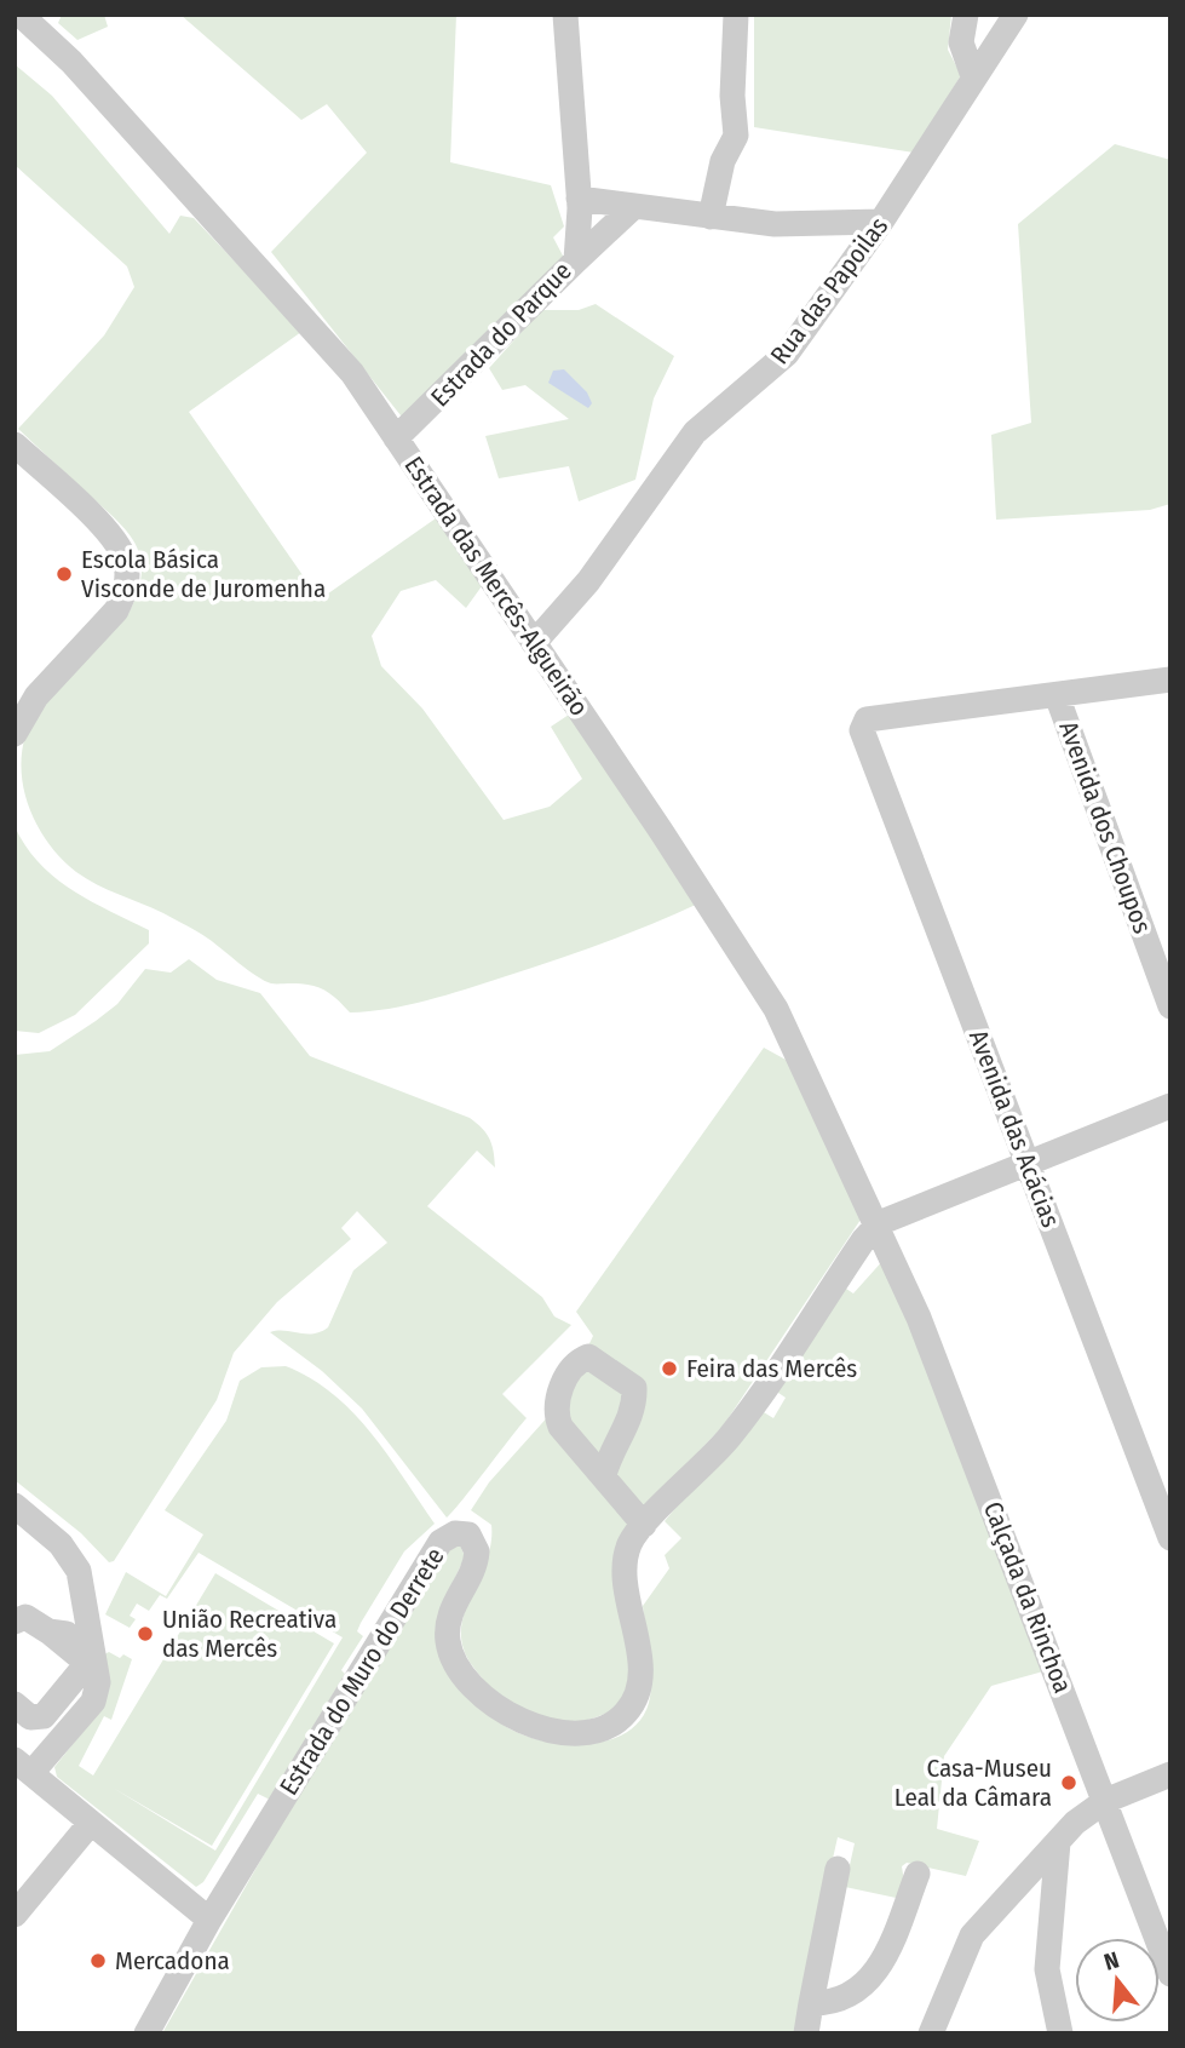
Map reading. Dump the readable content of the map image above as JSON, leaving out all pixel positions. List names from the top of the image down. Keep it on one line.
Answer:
{"streets":{"street":["Rua das Papoilas","Estrada do Parque","Estrada das Mercês-Algueirão","Avenida dos Choupos","Avenida das Acácias","Calçada da Rinchoa","Estrada do Muro do Derrete"]},"crossings":[["Rua das Papoilas","Estrada das Mercês-Algueirão"],["Estrada do Parque","Estrada das Mercês-Algueirão"],["Estrada das Mercês-Algueirão","Calçada da Rinchoa"],["Estrada das Mercês-Algueirão","Estrada do Muro do Derrete"],["Avenida dos Choupos","Avenida das Acácias"],["Calçada da Rinchoa","Estrada do Muro do Derrete"]],"places":["Escola Básica Visconde de Juromenha","Feira das Mercês","União Recreativa das Mercês","Casa-Museu Leal da Câmara","Mercadona"],"north":"top"}
